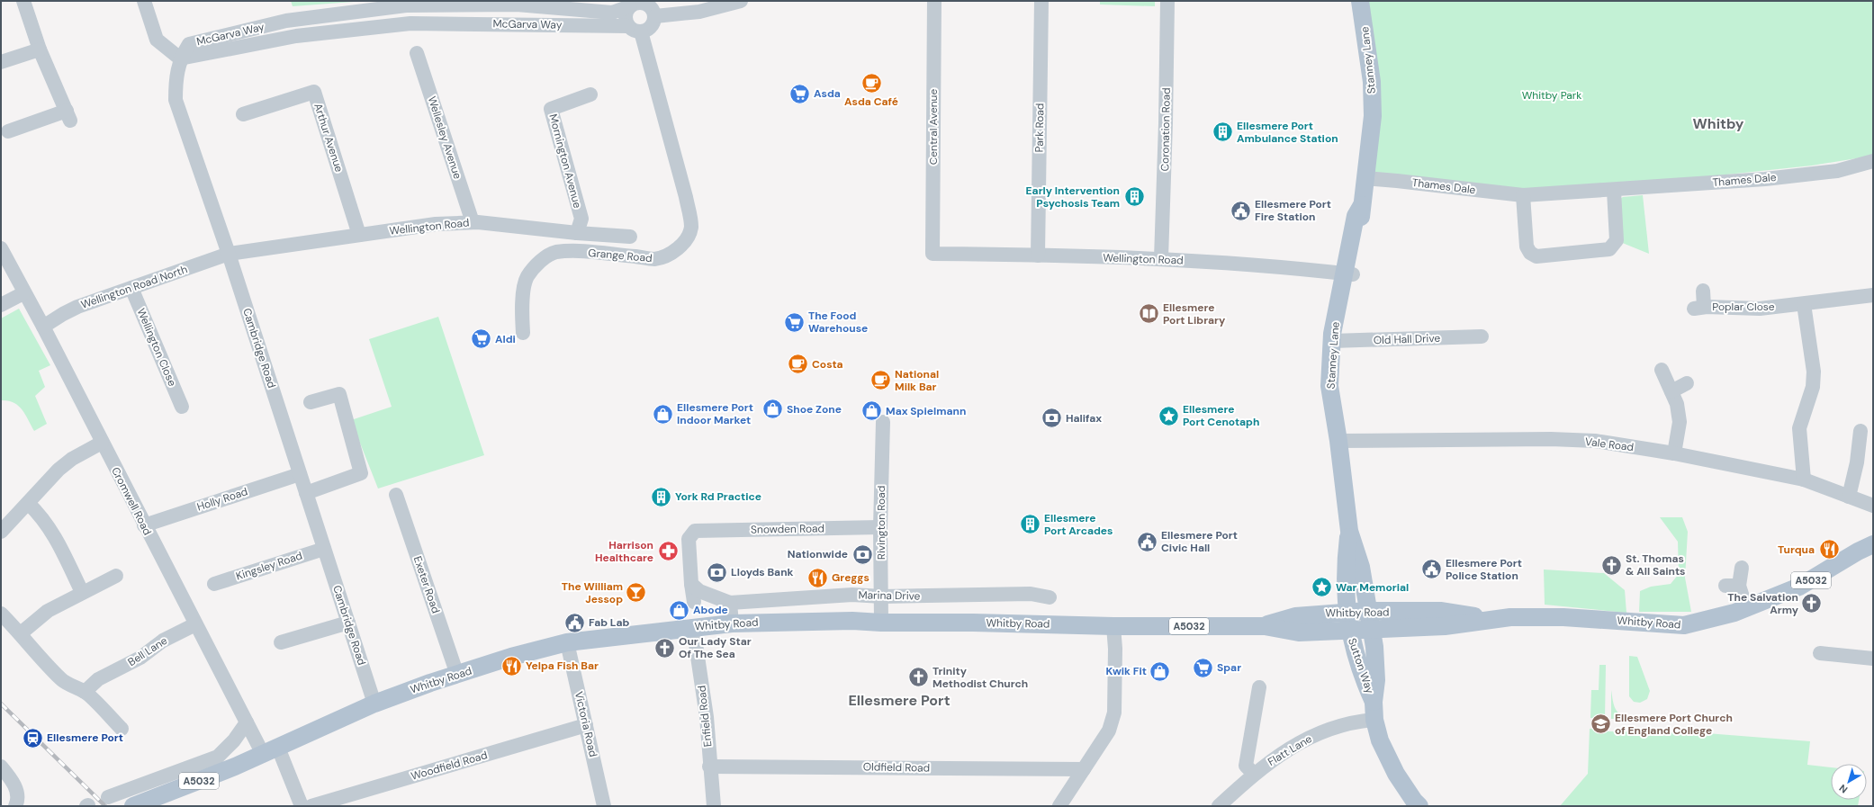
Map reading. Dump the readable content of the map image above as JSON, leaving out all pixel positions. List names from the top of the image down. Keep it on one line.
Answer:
{"streets":{"main road":["Stanney Lane","A5032","Whitby Road","Sutton Way"],"street":["McGarva Way","Central Avenue","Park Road","Coronation Road","Arthur Avenue","Wellesley Avenue","Mornington Avenue","Thames Dale","Wellington Road","Grange Road","Wellington Road North","Poplar Close","Old Hall Drive","Wellington Close","Cambridge Road","Vale Road","Holly Road","Cromwell Road","Rivington Road","Snowden Road","Kingsley Road","Exeter Road","Marina Drive","Bell Lane","Enfield Road","Victoria Road","Flatt Lane","Woodfield Road","Oldfield Road"]},"crossings":[["McGarva Way","Grange Road"],["McGarva Way","Cambridge Road"],["Stanney Lane","Thames Dale"],["Stanney Lane","Wellington Road"],["Stanney Lane","Old Hall Drive"],["Stanney Lane","Vale Road"],["Stanney Lane","Whitby Road"],["Stanney Lane","Sutton Way"],["Central Avenue","Wellington Road"],["Park Road","Wellington Road"],["Coronation Road","Wellington Road"],["Arthur Avenue","Wellington Road"],["Wellesley Avenue","Wellington Road"],["Mornington Avenue","Wellington Road"],["Wellington Road","Wellington Road North"],["Wellington Road","Cambridge Road"],["Wellington Road North","Wellington Close"],["Wellington Road North","Cambridge Road"],["Wellington Road North","Cromwell Road"],["Cambridge Road","Holly Road"],["Cambridge Road","Kingsley Road"],["Cambridge Road","Whitby Road"],["Holly Road","Cromwell Road"],["Cromwell Road","Whitby Road"],["Cromwell Road","Bell Lane"],["Rivington Road","Snowden Road"],["Rivington Road","Marina Drive"],["Rivington Road","Whitby Road"],["Exeter Road","Whitby Road"],["Whitby Road","Sutton Way"],["Whitby Road","Enfield Road"],["Whitby Road","Victoria Road"],["Sutton Way","Flatt Lane"],["Enfield Road","Oldfield Road"],["Victoria Road","Woodfield Road"]],"districts":["Whitby","Ellesmere Port"],"parks":["Whitby Park"],"places":{"cafe":["Asda Café","Costa","National Milk Bar"],"supermarket":["Asda","The Food Warehouse","Aldi","Spar"],"building":["Ellesmere Port Ambulance Station","Early Intervention Psychosis Team","York Rd Practice","Ellesmere Port Arcades"],"public building":["Ellesmere Port Fire Station","Ellesmere Port Civic Hall","Ellesmere Port Police Station","Fab Lab"],"library":["Ellesmere Port Library"],"shop":["Shoe Zone","Max Spielmann","Ellesmere Port Indoor Market","Abode","Kwik Fit"],"place":["Ellesmere Port Cenotaph","War Memorial"],"bank":["Halifax","Nationwide","Lloyds Bank"],"restaurant":["Turqua","Greggs","Yelpa Fish Bar"],"pharmacy":["Harrison Healthcare"],"church":["St. Thomas & All Saints","The Salvation Army","Our Lady Star Of The Sea","Trinity Methodist Church"],"bar":["The William Jessop"],"school or university":["Ellesmere Port Church of England College"],"station":["Ellesmere Port"]},"north":"bottom left"}
